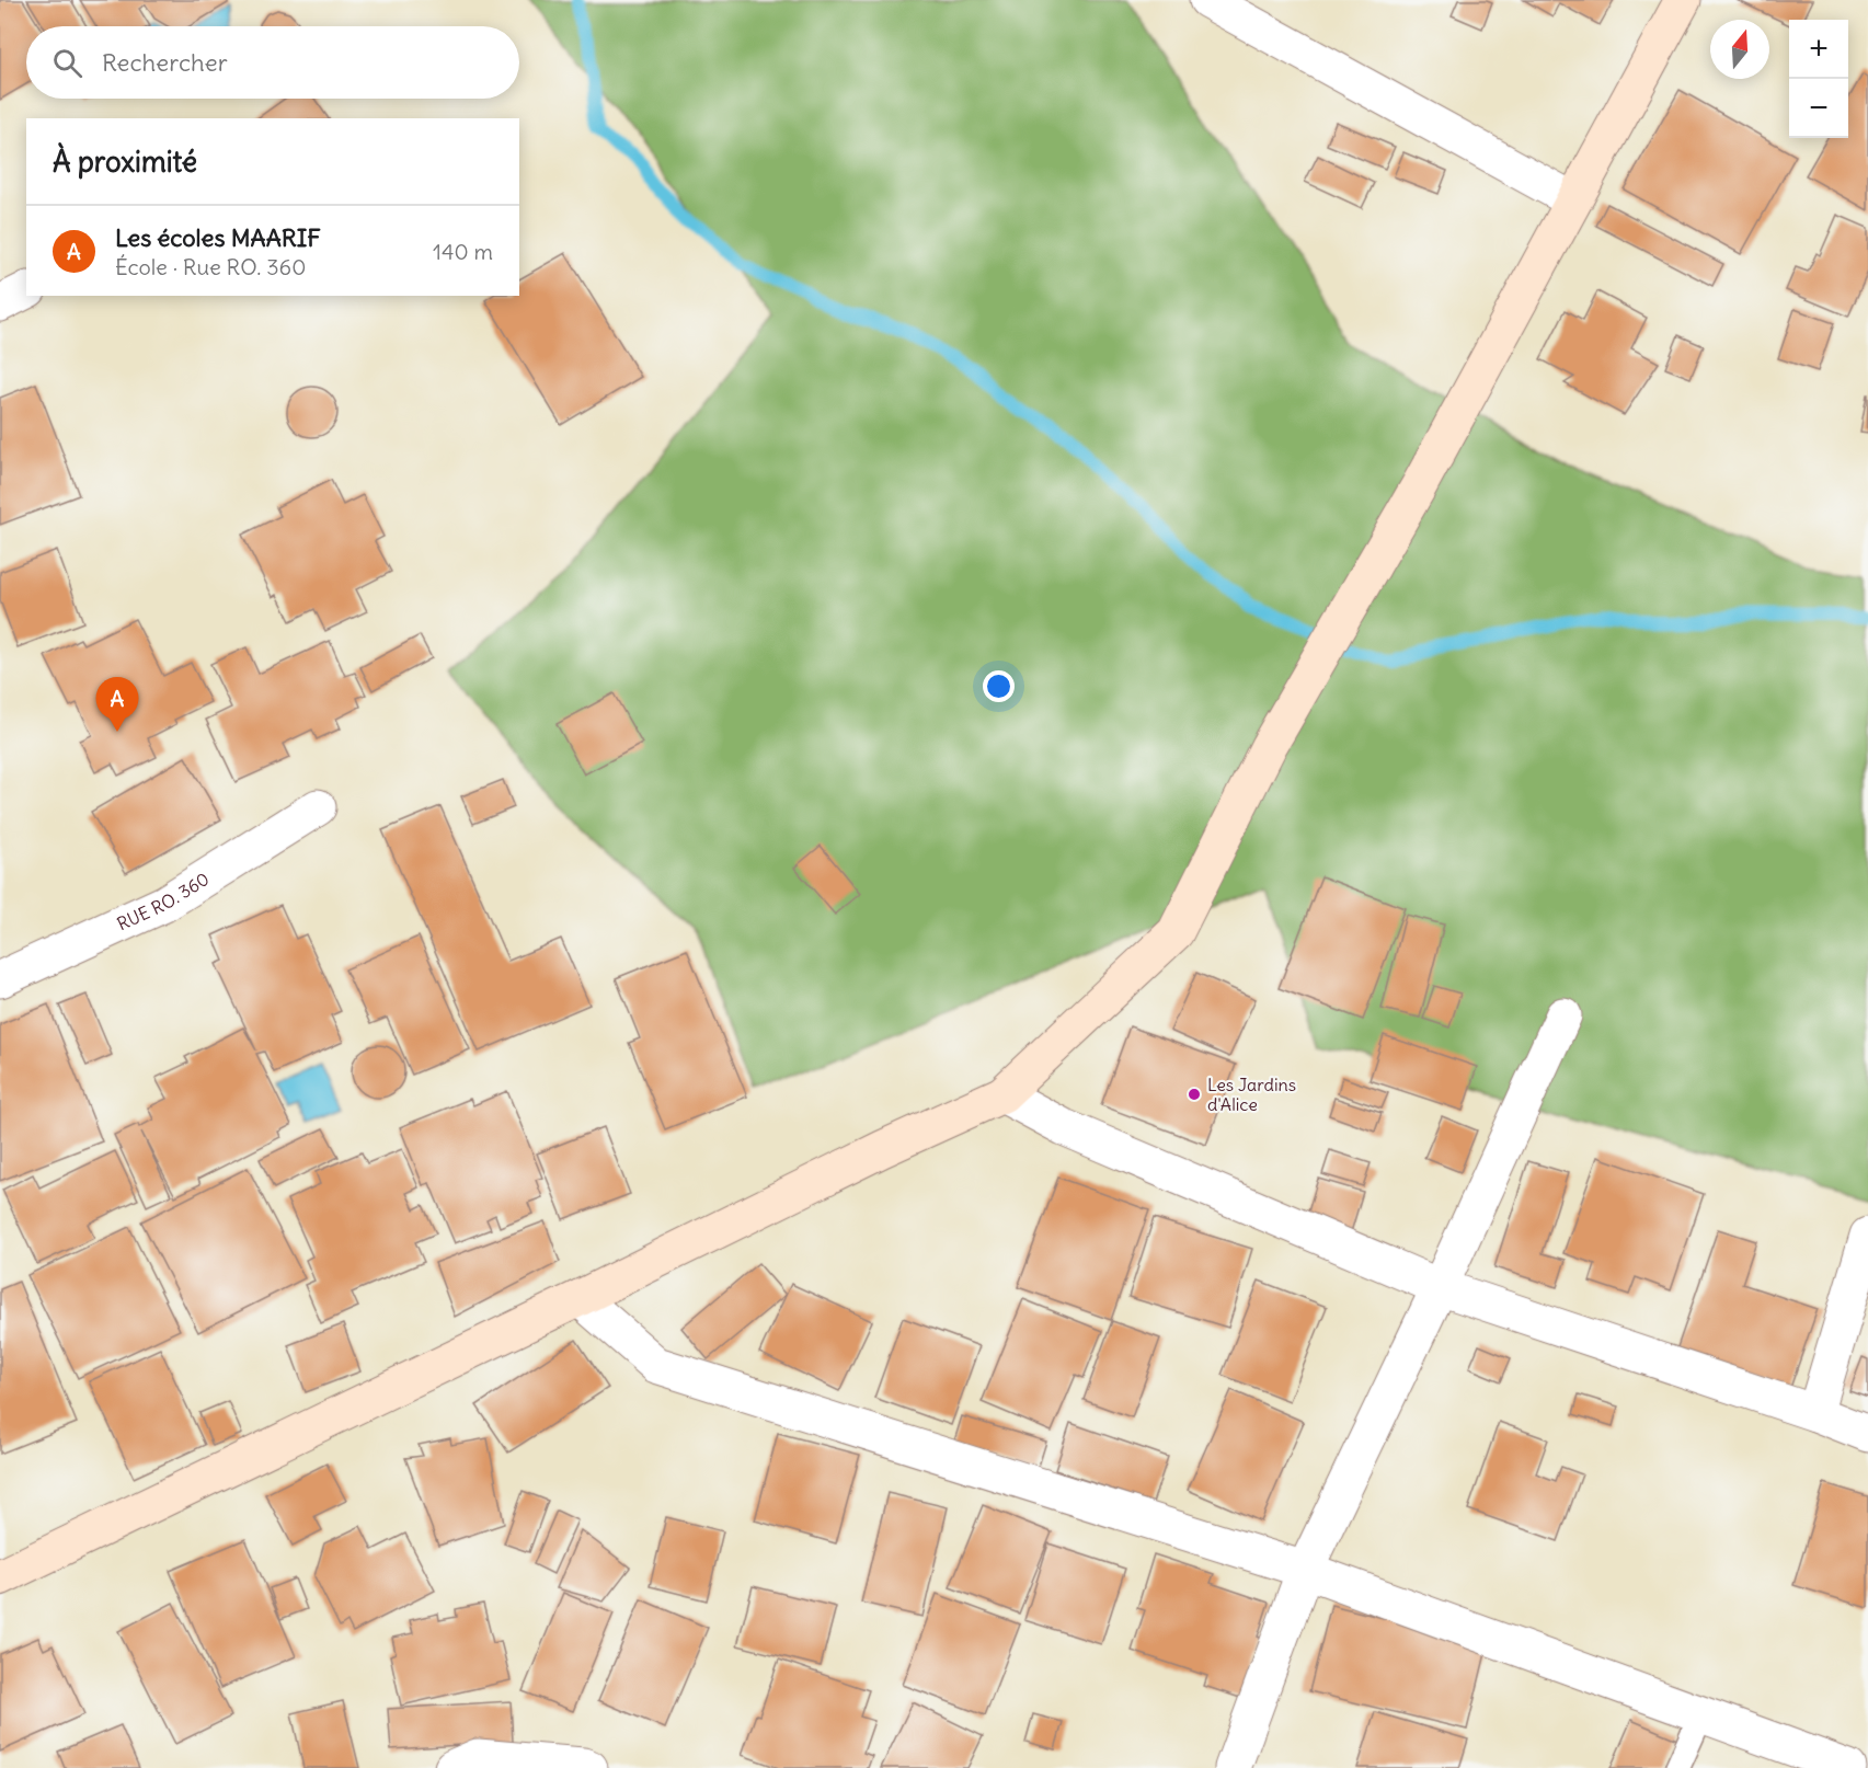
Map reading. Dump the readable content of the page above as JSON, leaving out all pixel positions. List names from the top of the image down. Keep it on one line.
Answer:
{"streets":{"street":["RUE RO. 360"]},"places":["Les Jardins d'Alice"],"north":"top","page":{"map_buttons":["+","−"],"search":"Rechercher","heading":"À proximité","list":[{"mark":"A","name":"Les écoles MAARIF","note":"École · Rue RO. 360","value":"140 m"}],"pins":"A"}}
